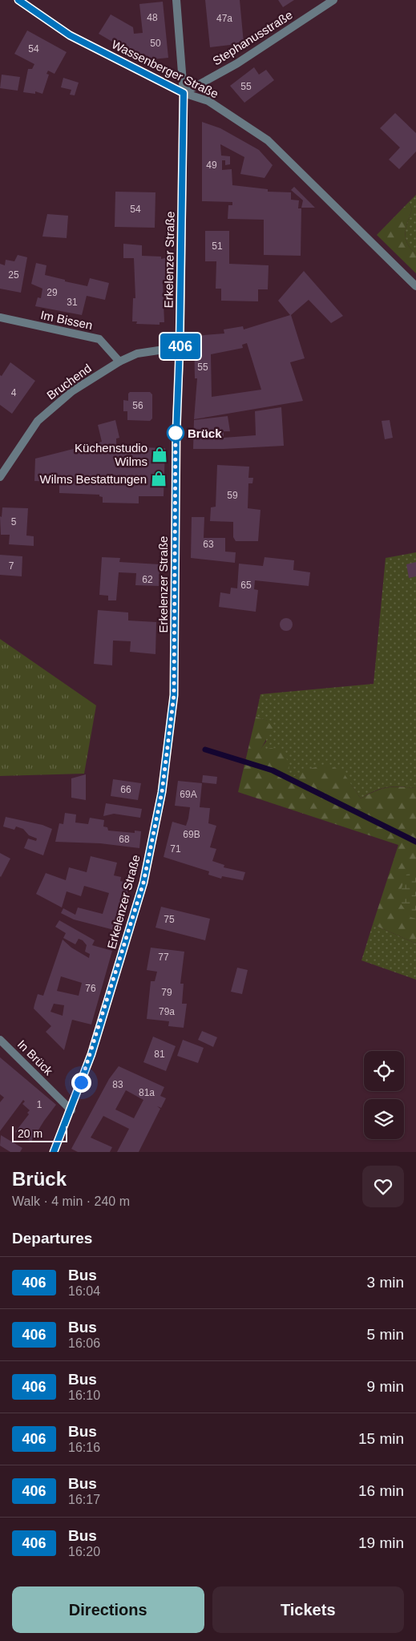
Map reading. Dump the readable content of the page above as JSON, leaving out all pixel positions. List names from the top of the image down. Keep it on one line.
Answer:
{"streets":{"street":["Stephanusstraße","Wassenberger Straße","Erkelenzer Straße","Im Bissen","Bruchend","In Brück"]},"crossings":[["Stephanusstraße","Wassenberger Straße"],["Stephanusstraße","Erkelenzer Straße"],["Wassenberger Straße","Erkelenzer Straße"],["Erkelenzer Straße","Bruchend"],["Erkelenzer Straße","In Brück"],["Im Bissen","Bruchend"]],"places":{"other":["Brück"],"shop":["Küchenstudio Wilms","Wilms Bestattungen"]},"lines":["bus line 406"],"house_numbers":["48","47a","50","54","55","49","54","51","25","29","31","55","4","56","59","5","63","7","62","65","66","69A","69B","68","71","75","77","76","79","79a","81","83","81a","1"],"scale_bar":"20 m","page":{"on_map":"406","scale":"20 m","heading":[["Brück","Walk · 4 min · 240 m"],"Departures"],"list":[{"mark":"406","name":"Bus","note":"16:04","value":"3 min"},{"mark":"406","name":"Bus","note":"16:06","value":"5 min"},{"mark":"406","name":"Bus","note":"16:10","value":"9 min"},{"mark":"406","name":"Bus","note":"16:16","value":"15 min"},{"mark":"406","name":"Bus","note":"16:17","value":"16 min"},{"mark":"406","name":"Bus","note":"16:20","value":"19 min"}],"buttons":["Directions","Tickets"]}}
